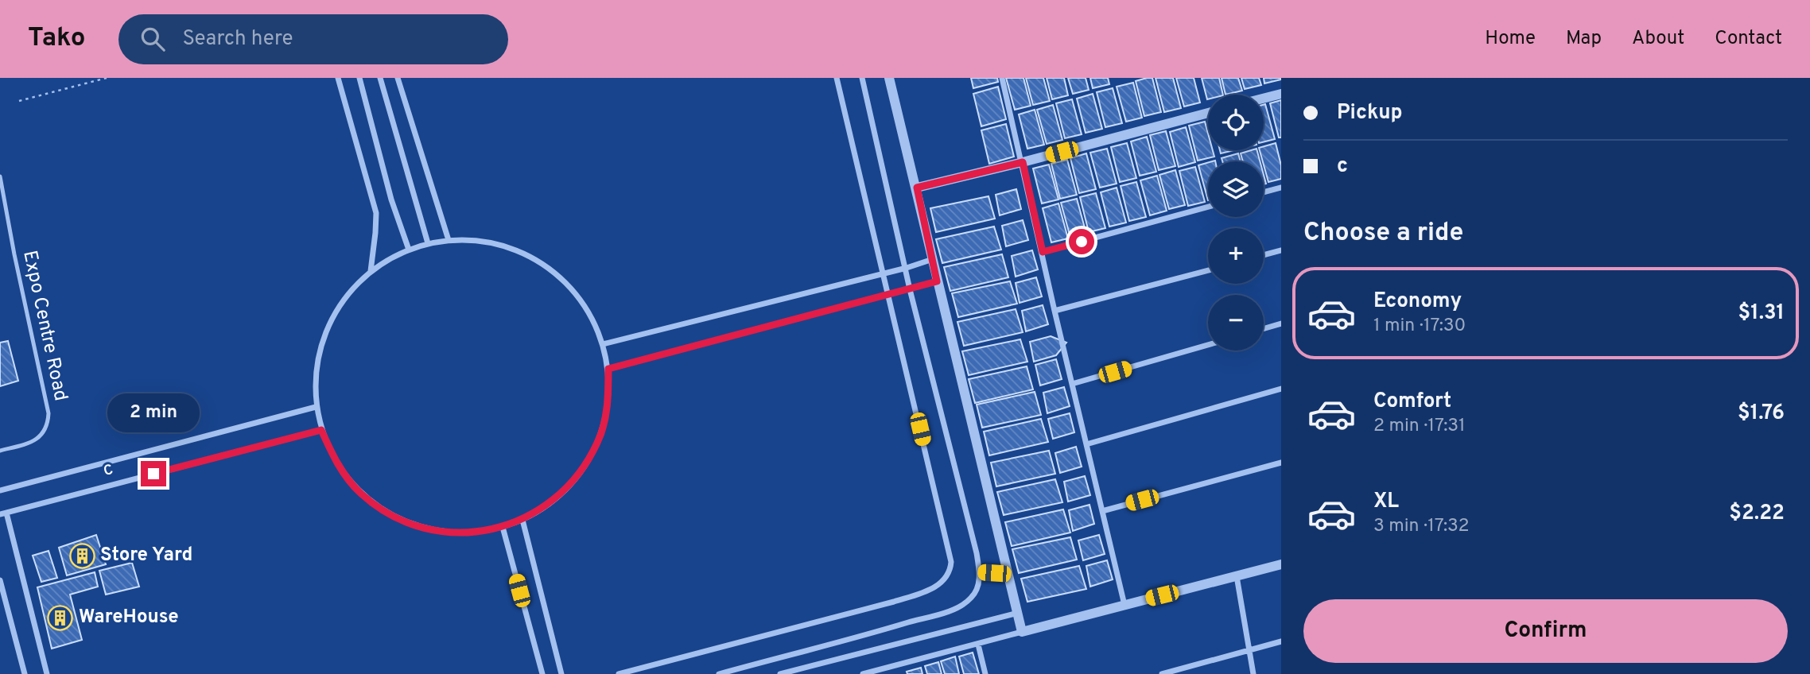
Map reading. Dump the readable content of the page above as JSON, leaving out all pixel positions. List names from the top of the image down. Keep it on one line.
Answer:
{"streets":{"street":["c"],"lane":["Expo Centre Road"]},"places":{"building":["Store Yard","WareHouse"]},"page":{"header":"Tako","search":"Search here","nav":["Home","Map","About","Contact"],"banner":["Pickup","c"],"map_buttons":["+","−"],"heading":"Choose a ride","list":[{"name":"Economy","note":"1 min · 17:30","value":"$1.31"},{"name":"Comfort","note":"2 min · 17:31","value":"$1.76"},{"name":"XL","note":"3 min · 17:32","value":"$2.22"}],"bubble":"2 min","buttons":"Confirm"}}
